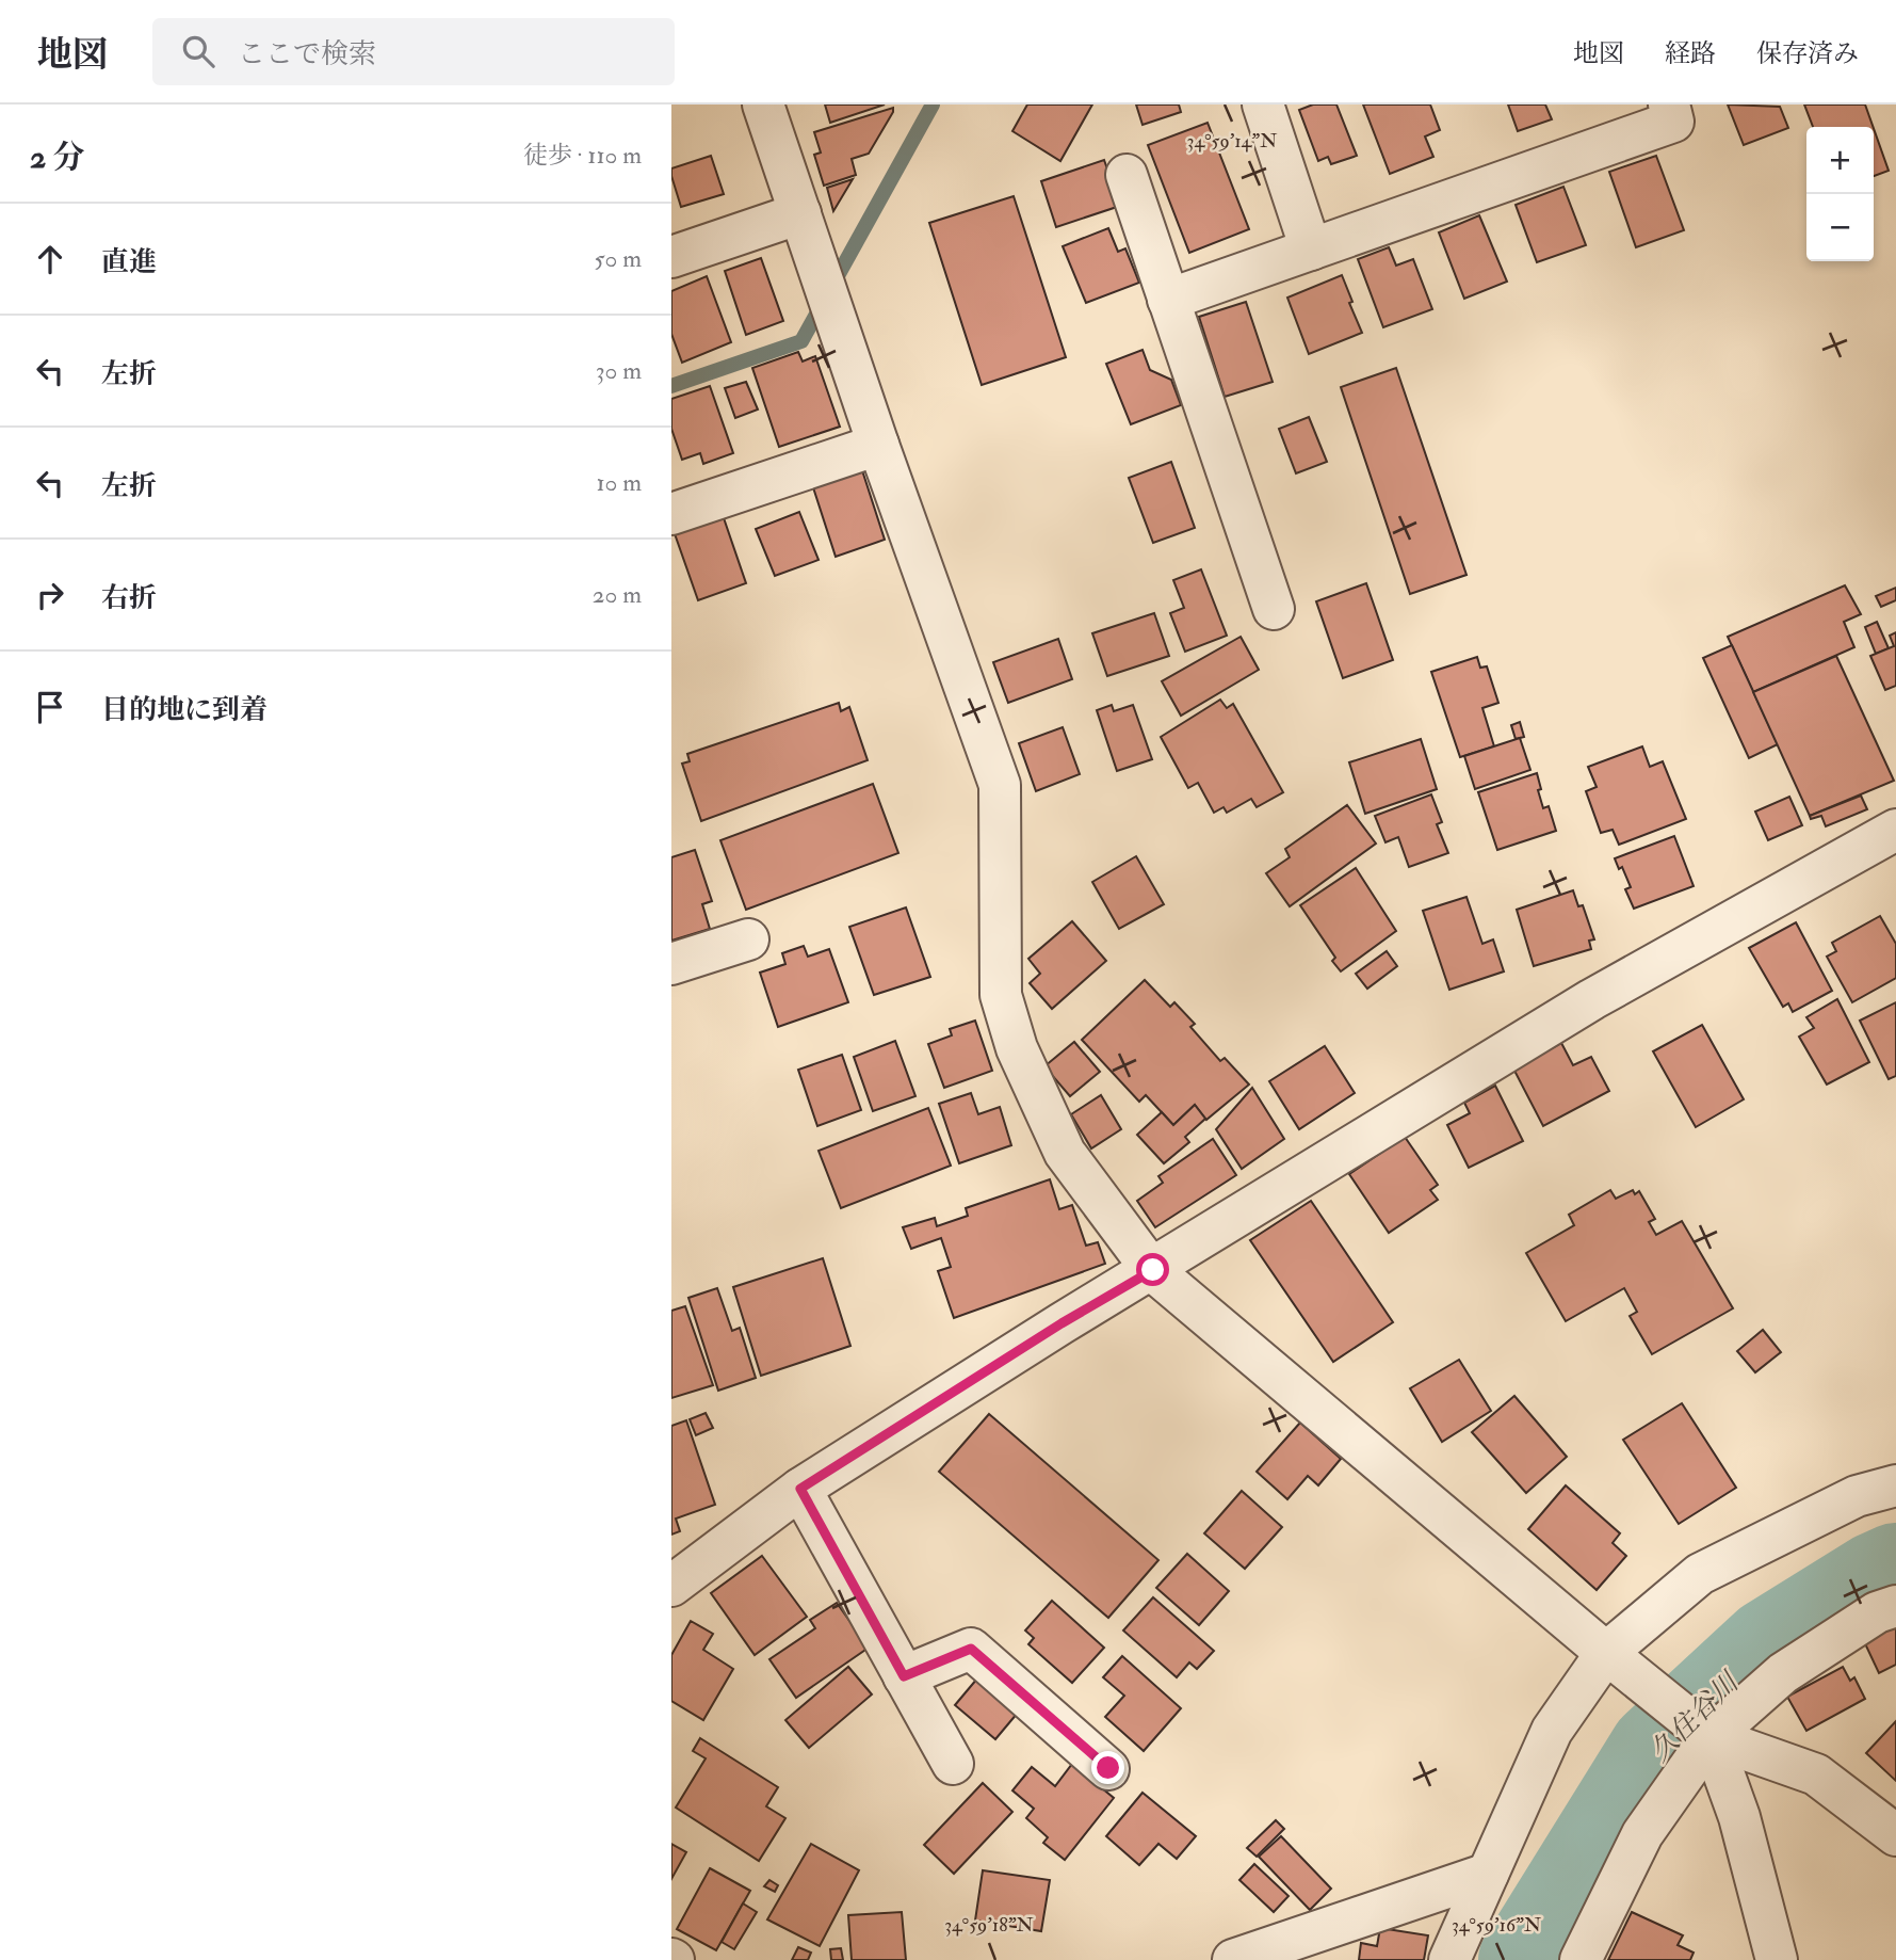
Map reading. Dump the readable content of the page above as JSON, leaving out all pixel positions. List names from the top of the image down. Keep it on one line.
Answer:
{"water":["久住谷川"],"page":{"header":"地図","search":"ここで検索","nav":["地図","経路","保存済み"],"heading":["2 分","徒歩 · 110 m"],"map_buttons":["+","−"],"list":[["直進","50 m"],["左折","30 m"],["左折","10 m"],["右折","20 m"],"目的地に到着"]},"coordinates":["34°59'14\"N","34°59'18\"N","34°59'16\"N"]}
